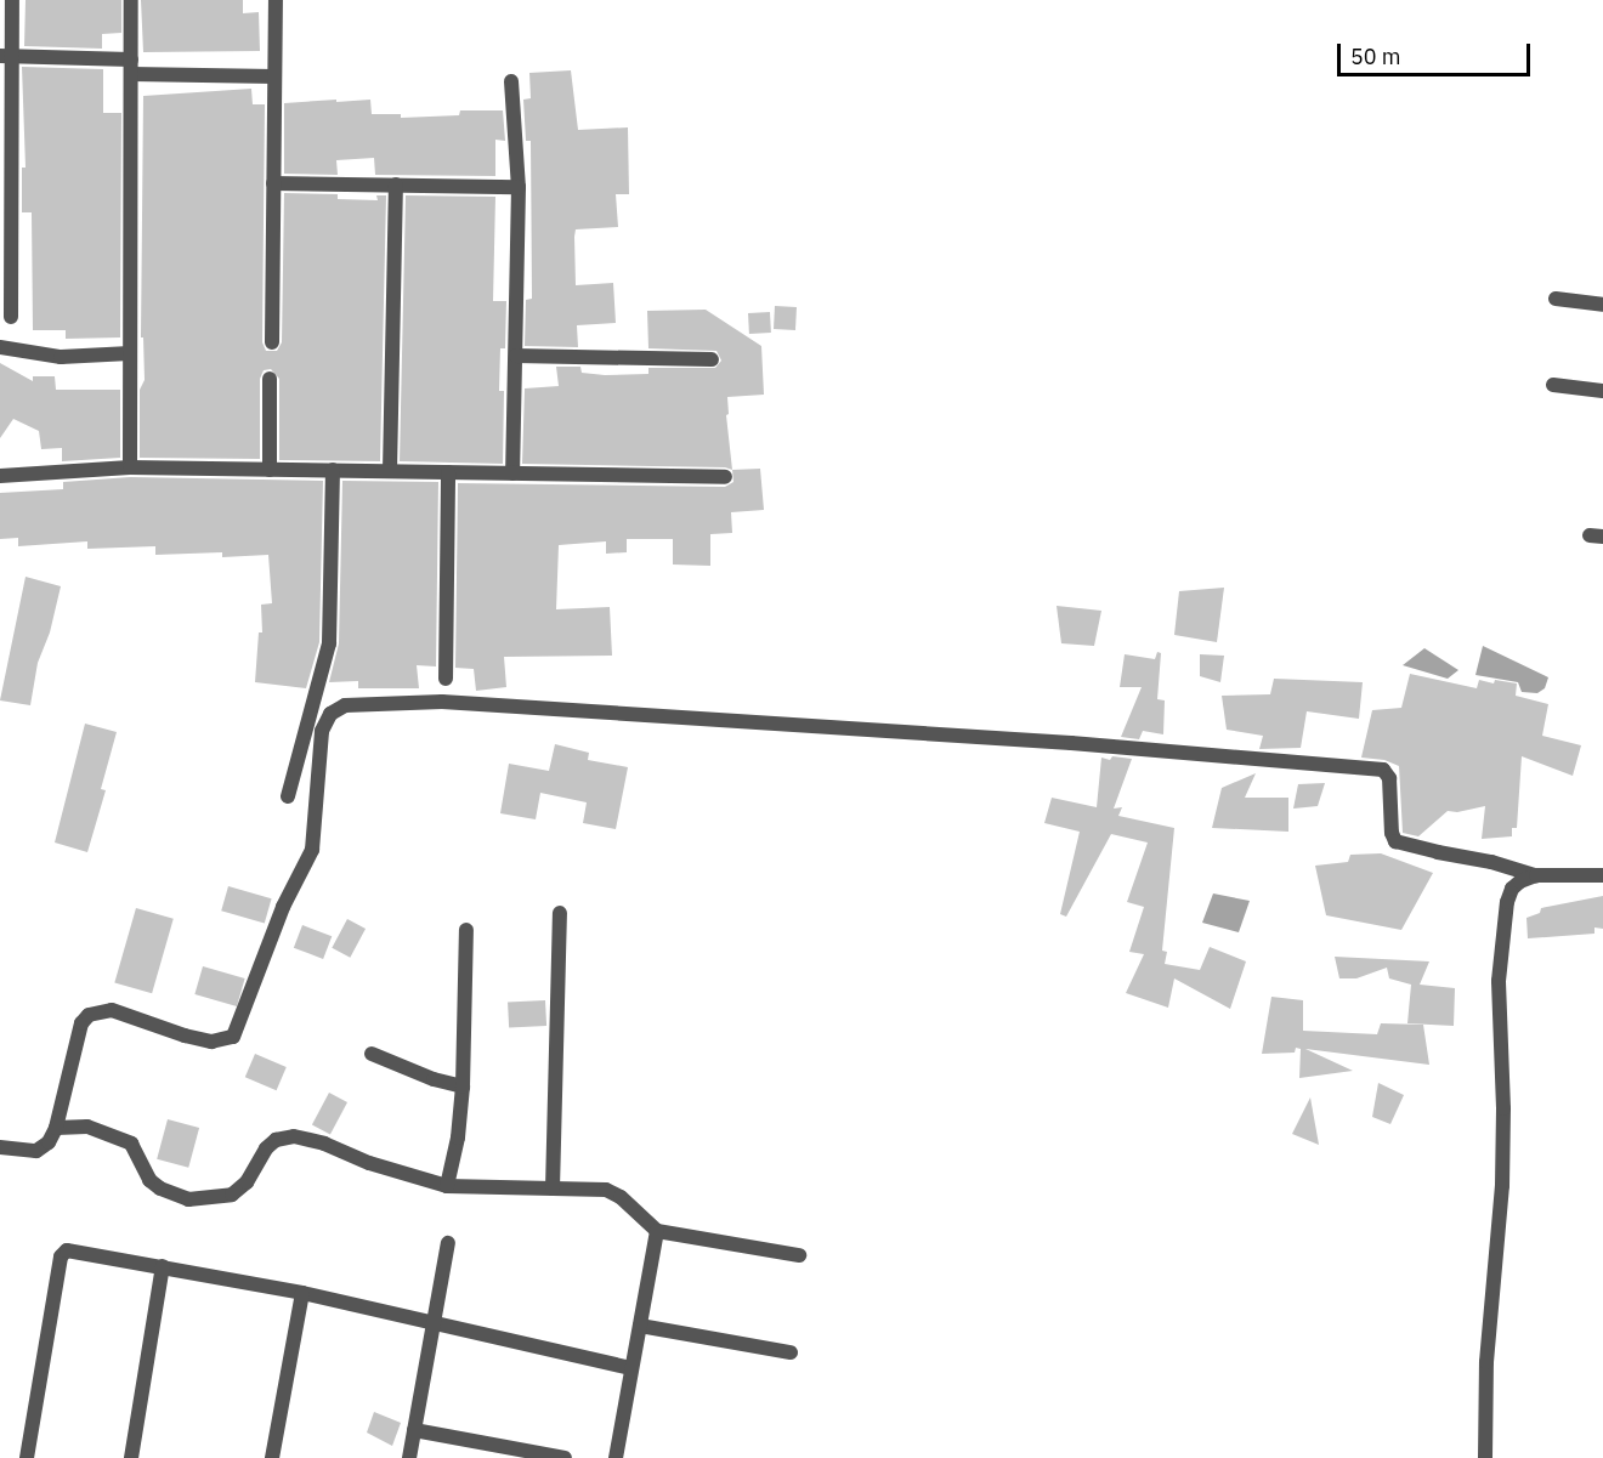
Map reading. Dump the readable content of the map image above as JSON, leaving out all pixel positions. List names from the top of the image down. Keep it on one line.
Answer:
{"scale_bar":"50 m"}
